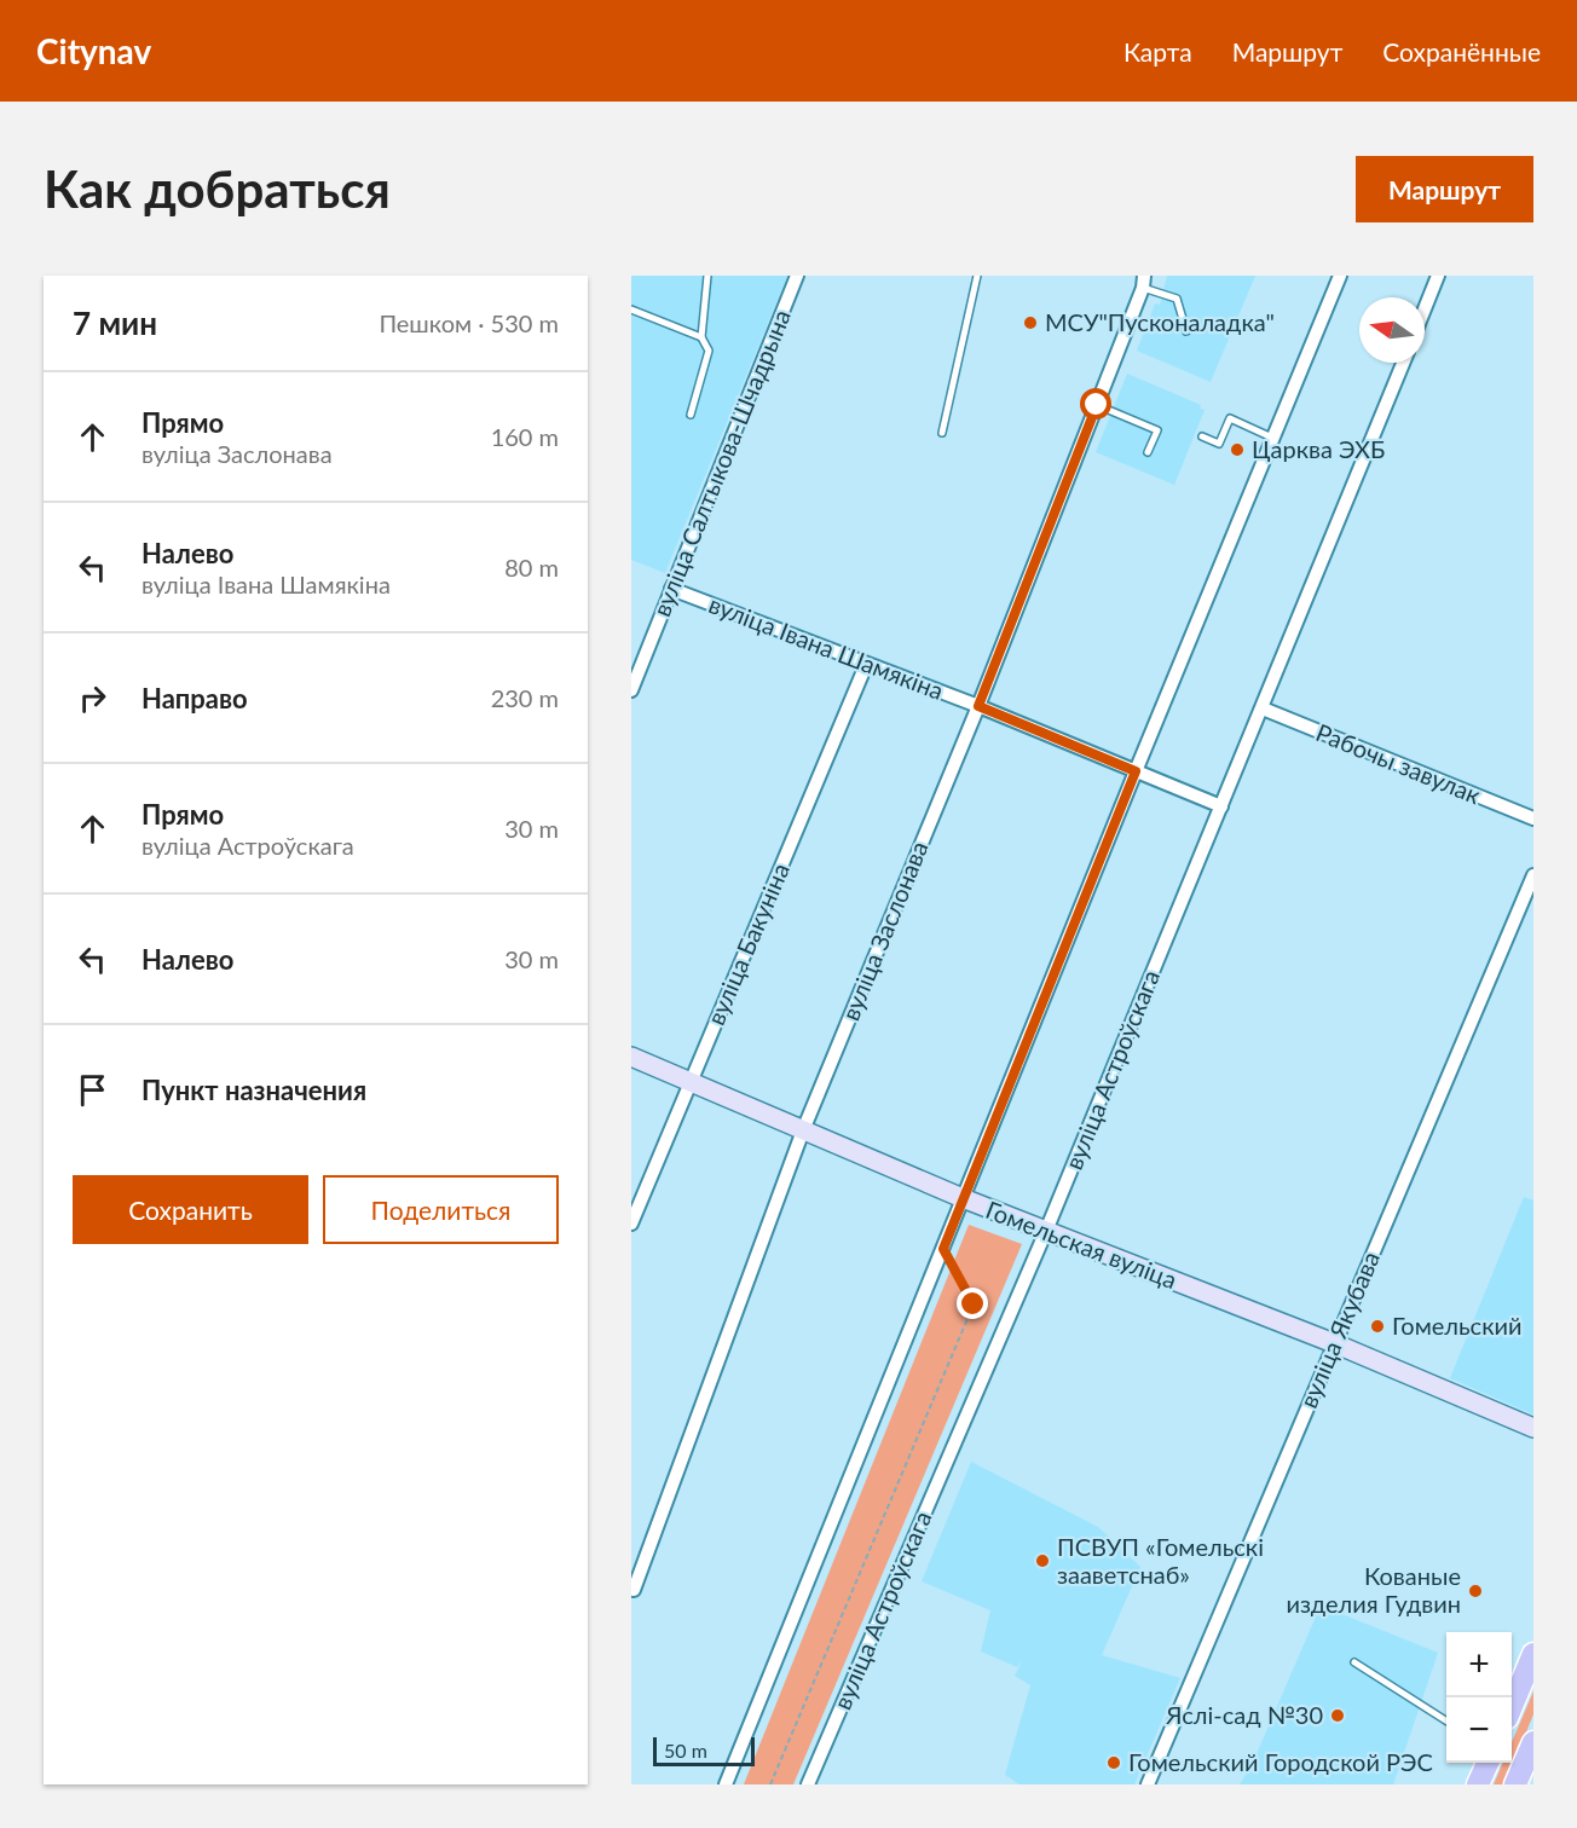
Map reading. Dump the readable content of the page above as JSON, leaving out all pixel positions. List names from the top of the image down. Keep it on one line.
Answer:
{"streets":{"street":["вуліца Салтыкова-Шчадрына","вуліца Івана Шамякіна","Рабочы завулак","вуліца Заслонава","вуліца Бакуніна","вуліца Астроўскага","Гомельская вуліца","вуліца Якубава"]},"crossings":[["вуліца Салтыкова-Шчадрына","вуліца Івана Шамякіна"],["вуліца Івана Шамякіна","вуліца Заслонава"],["вуліца Івана Шамякіна","вуліца Бакуніна"],["вуліца Івана Шамякіна","вуліца Астроўскага"],["Рабочы завулак","вуліца Астроўскага"],["вуліца Заслонава","Гомельская вуліца"],["вуліца Бакуніна","Гомельская вуліца"],["вуліца Астроўскага","Гомельская вуліца"],["Гомельская вуліца","вуліца Якубава"]],"places":["МСУ\"Пусконаладка\"","Царква ЭХБ","Гомельский","ПСВУП «Гомельскі зааветснаб»","Кованые изделия Гудвин","Яслі-сад №30","Гомельский Городской РЭС"],"scale_bar":"50 m","north":"left","page":{"header":"Citynav","nav":["Карта","Маршрут","Сохранённые"],"buttons":["Маршрут",["Сохранить","Поделиться"]],"title":"Как добраться","heading":["7 мин","Пешком · 530 m"],"list":[["Прямо","вуліца Заслонава","160 m"],["Налево","вуліца Івана Шамякіна","80 m"],["Направо","230 m"],["Прямо","вуліца Астроўскага","30 m"],["Налево","30 m"],"Пункт назначения"],"map_buttons":["+","−"],"scale":"50 m"}}
